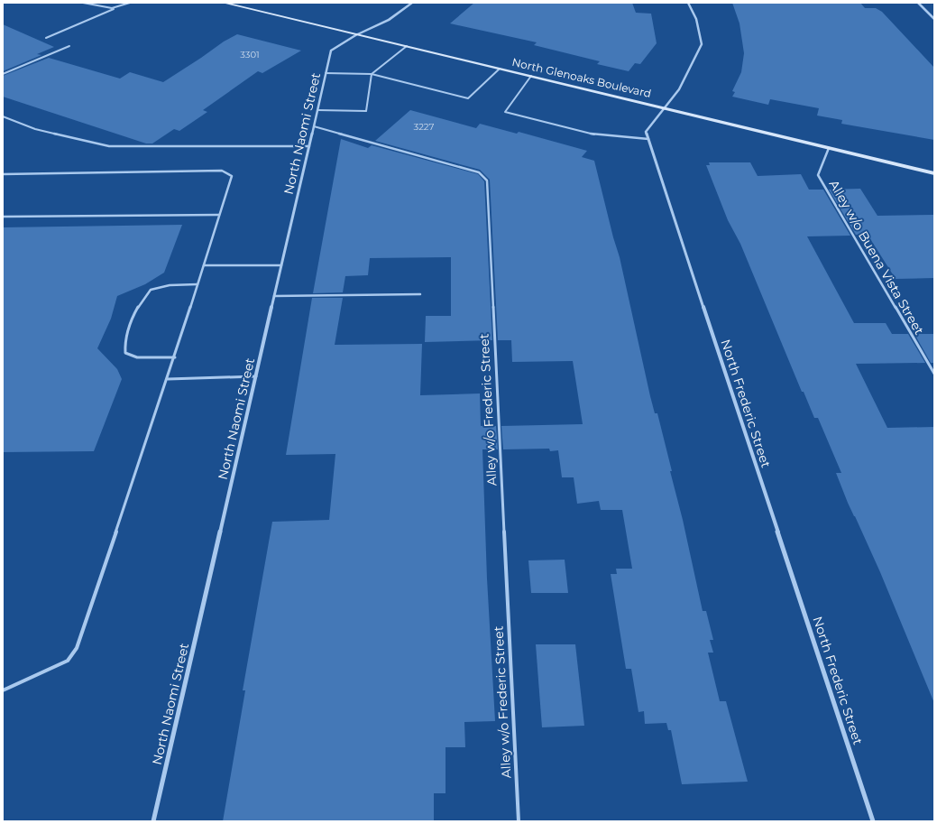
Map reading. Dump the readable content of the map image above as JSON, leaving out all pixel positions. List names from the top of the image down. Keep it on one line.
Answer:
{"streets":{"main road":["North Glenoaks Boulevard"],"street":["North Naomi Street","North Frederic Street"],"lane":["Alley w/o Buena Vista Street","Alley w/o Frederic Street"]},"crossings":[["North Glenoaks Boulevard","North Naomi Street"],["North Glenoaks Boulevard","Alley w/o Buena Vista Street"],["North Naomi Street","Alley w/o Frederic Street"]],"house_numbers":["3301","3227"]}
